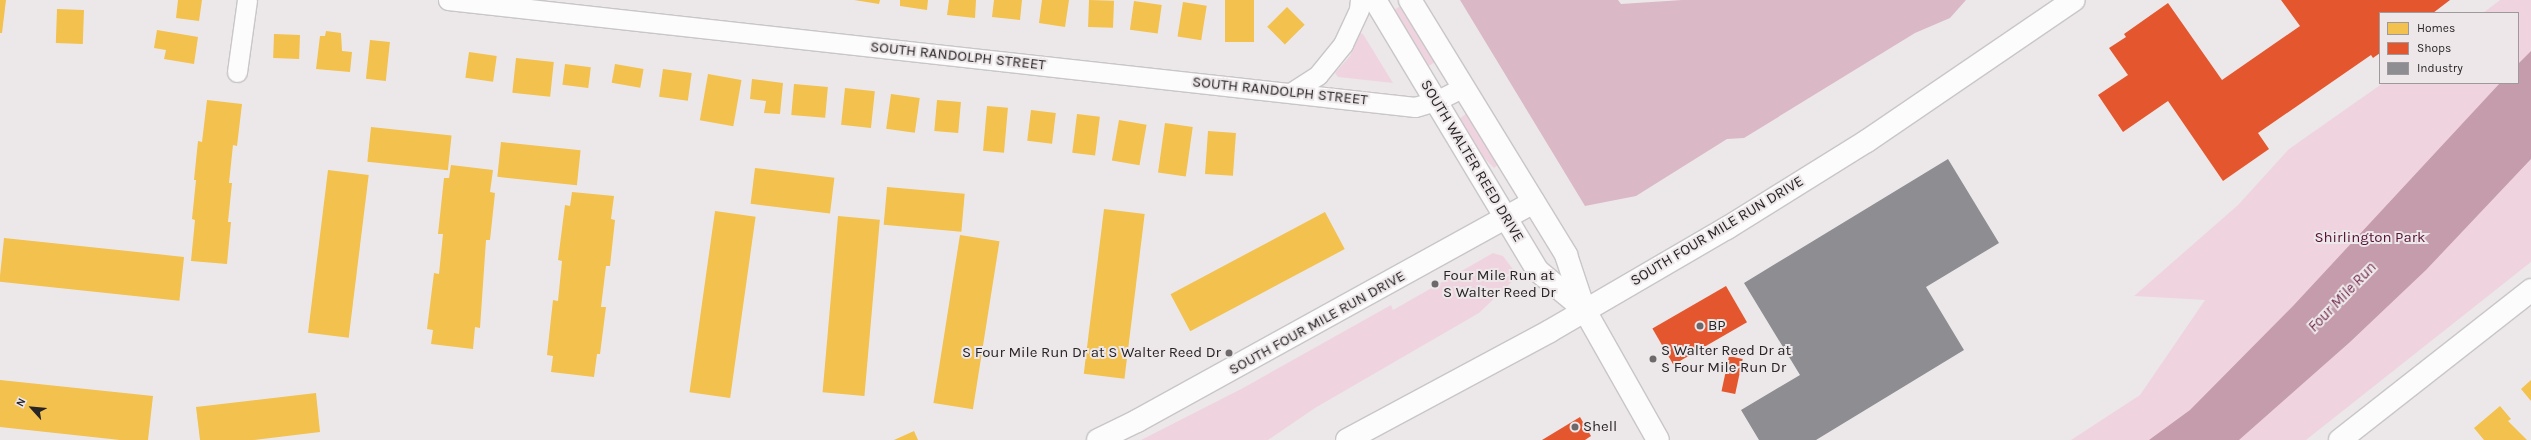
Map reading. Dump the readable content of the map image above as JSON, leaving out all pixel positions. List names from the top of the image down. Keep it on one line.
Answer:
{"streets":{"main road":["SOUTH WALTER REED DRIVE","SOUTH FOUR MILE RUN DRIVE"],"street":["SOUTH RANDOLPH STREET"]},"crossings":[["SOUTH RANDOLPH STREET","SOUTH WALTER REED DRIVE"],["SOUTH WALTER REED DRIVE","SOUTH FOUR MILE RUN DRIVE"]],"water":["Four Mile Run"],"parks":["Shirlington Park"],"places":["Four Mile Run at S Walter Reed Dr","BP","S Four Mile Run Dr at S Walter Reed Dr","S Walter Reed Dr at S Four Mile Run Dr","Shell"],"legend":["Homes","Shops","Industry"],"north":"top left"}
